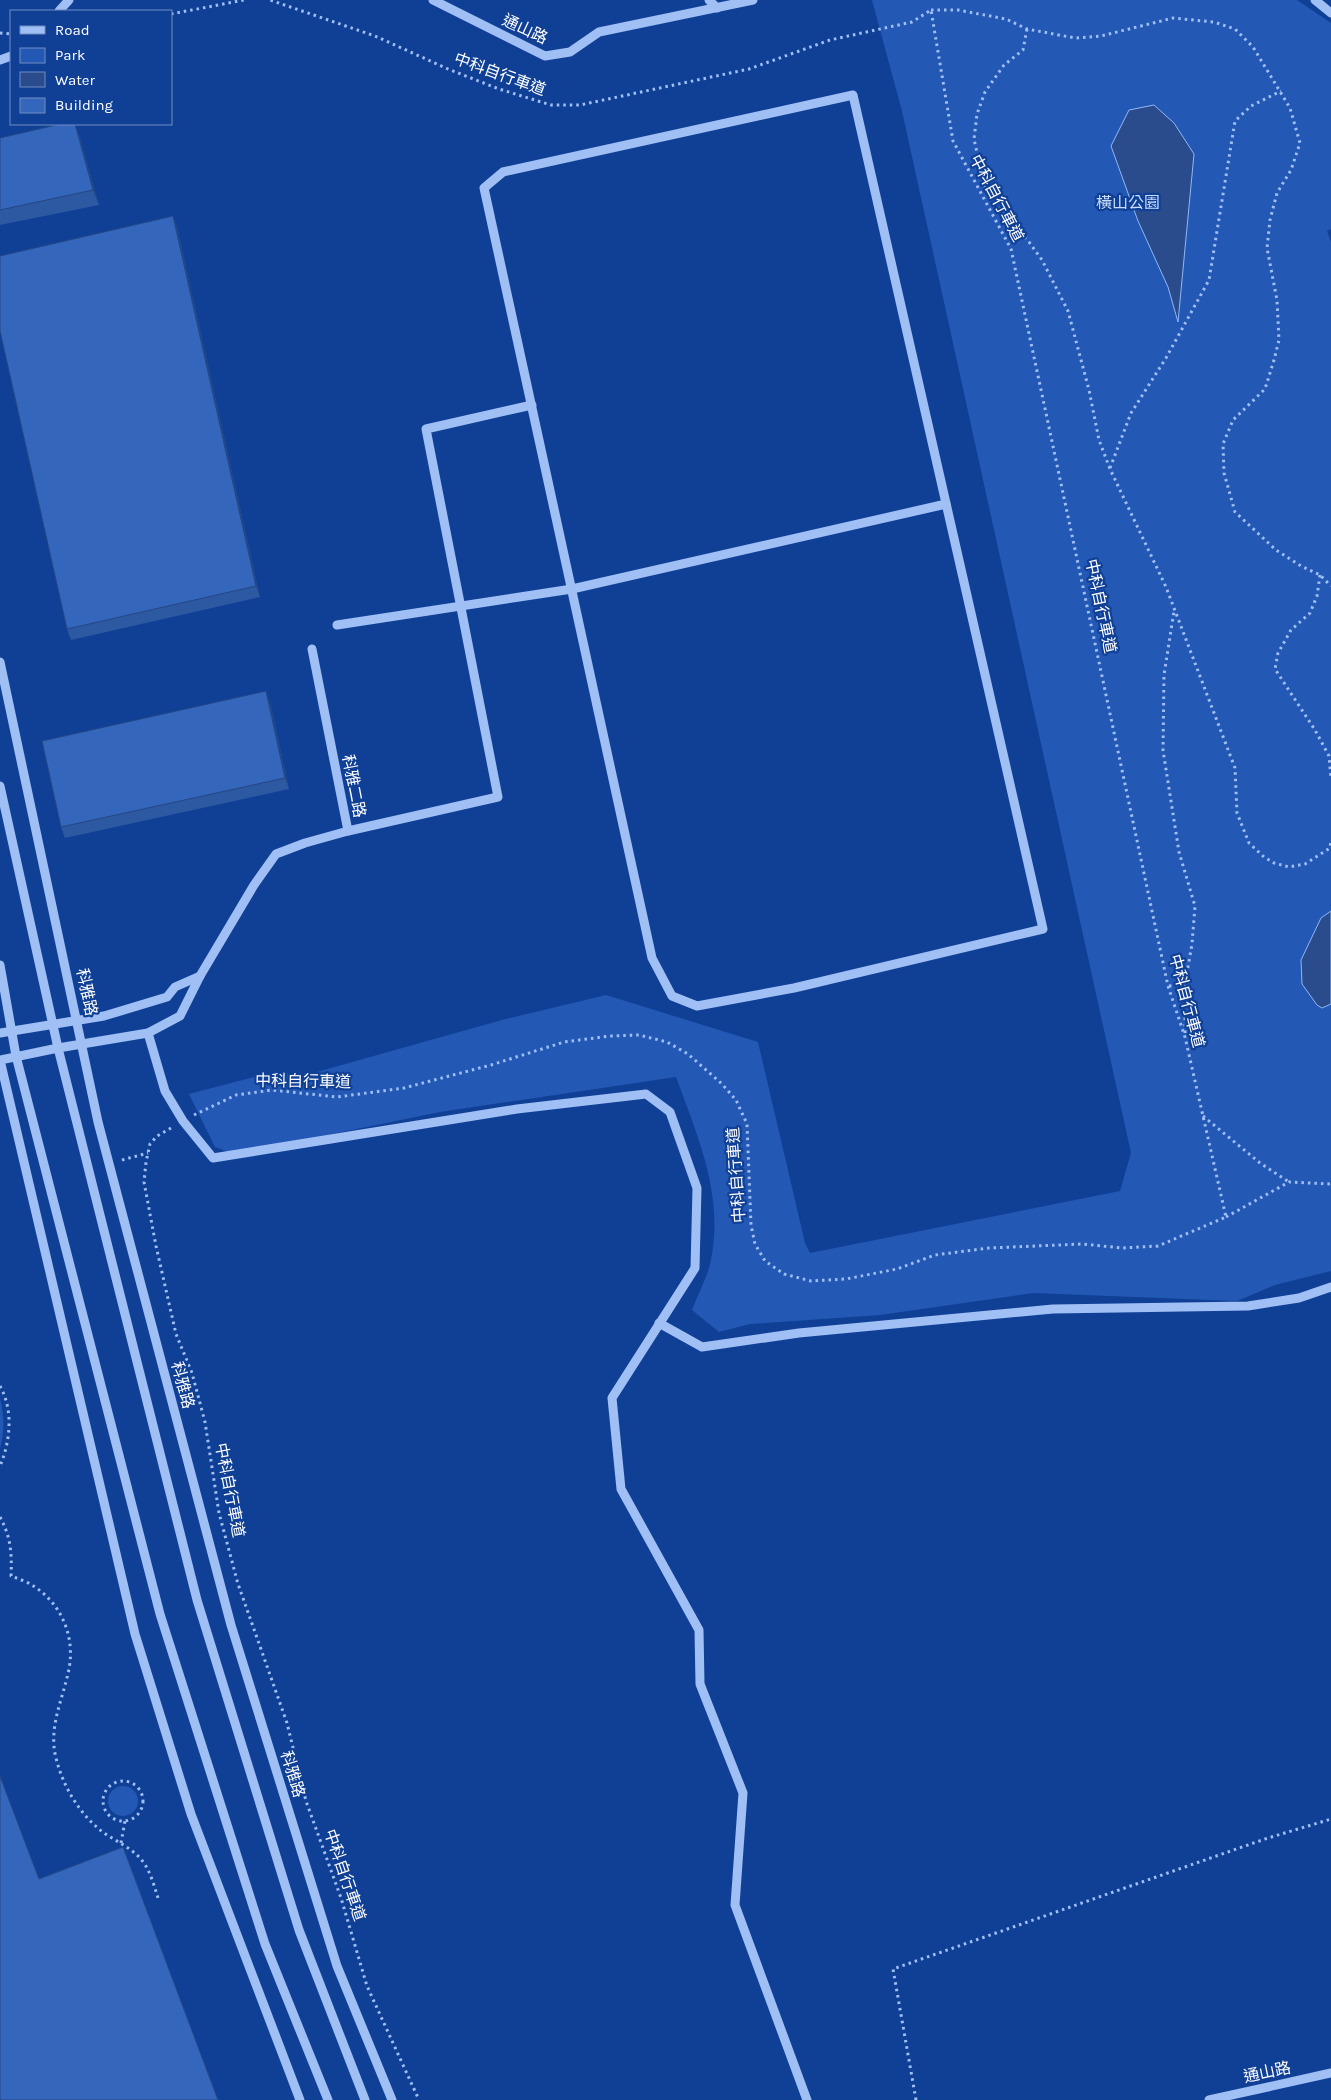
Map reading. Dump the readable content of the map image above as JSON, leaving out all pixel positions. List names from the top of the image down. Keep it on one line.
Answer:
{"streets":{"street":["通山路","科雅二路","科雅路"],"path":["中科自行車道"]},"crossings":[["科雅二路","科雅路"]],"parks":["橫山公園"],"legend":["Road","Park","Water","Building"]}
